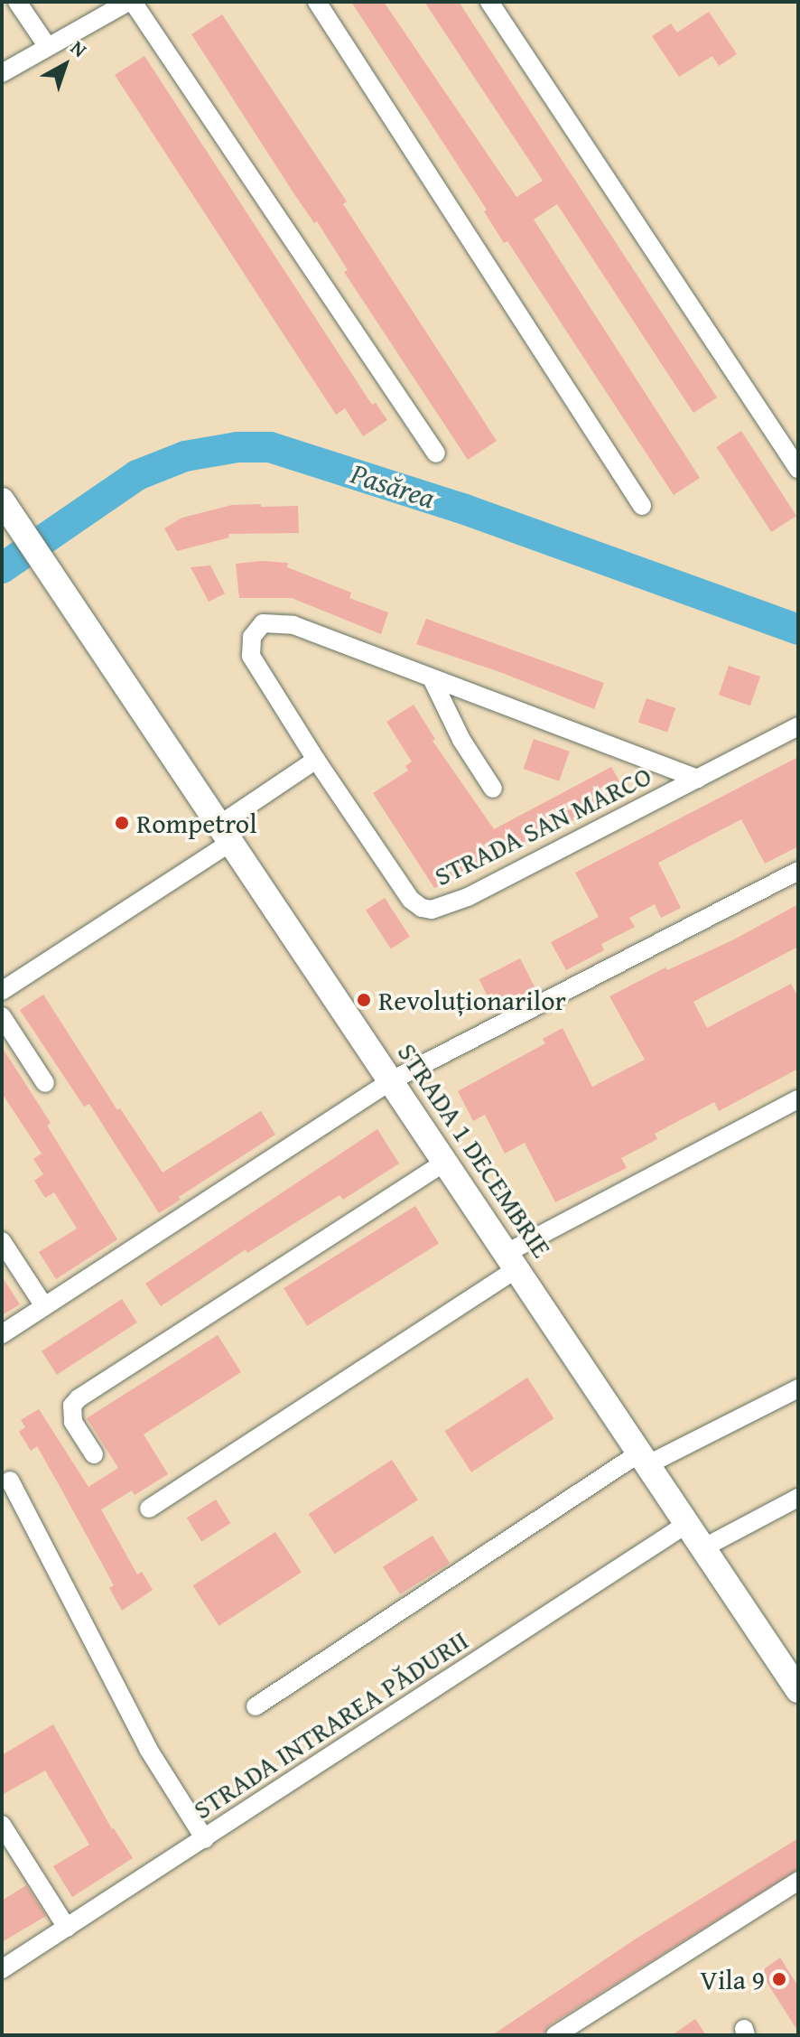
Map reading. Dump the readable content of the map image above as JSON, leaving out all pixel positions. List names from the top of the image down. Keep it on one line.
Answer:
{"streets":{"main road":["STRADA 1 DECEMBRIE"],"street":["STRADA SAN MARCO","STRADA INTRAREA PĂDURII"]},"crossings":[["STRADA 1 DECEMBRIE","STRADA INTRAREA PĂDURII"]],"water":["Pasărea"],"places":["Rompetrol","Revoluționarilor","Vila 9"],"north":"top right"}
